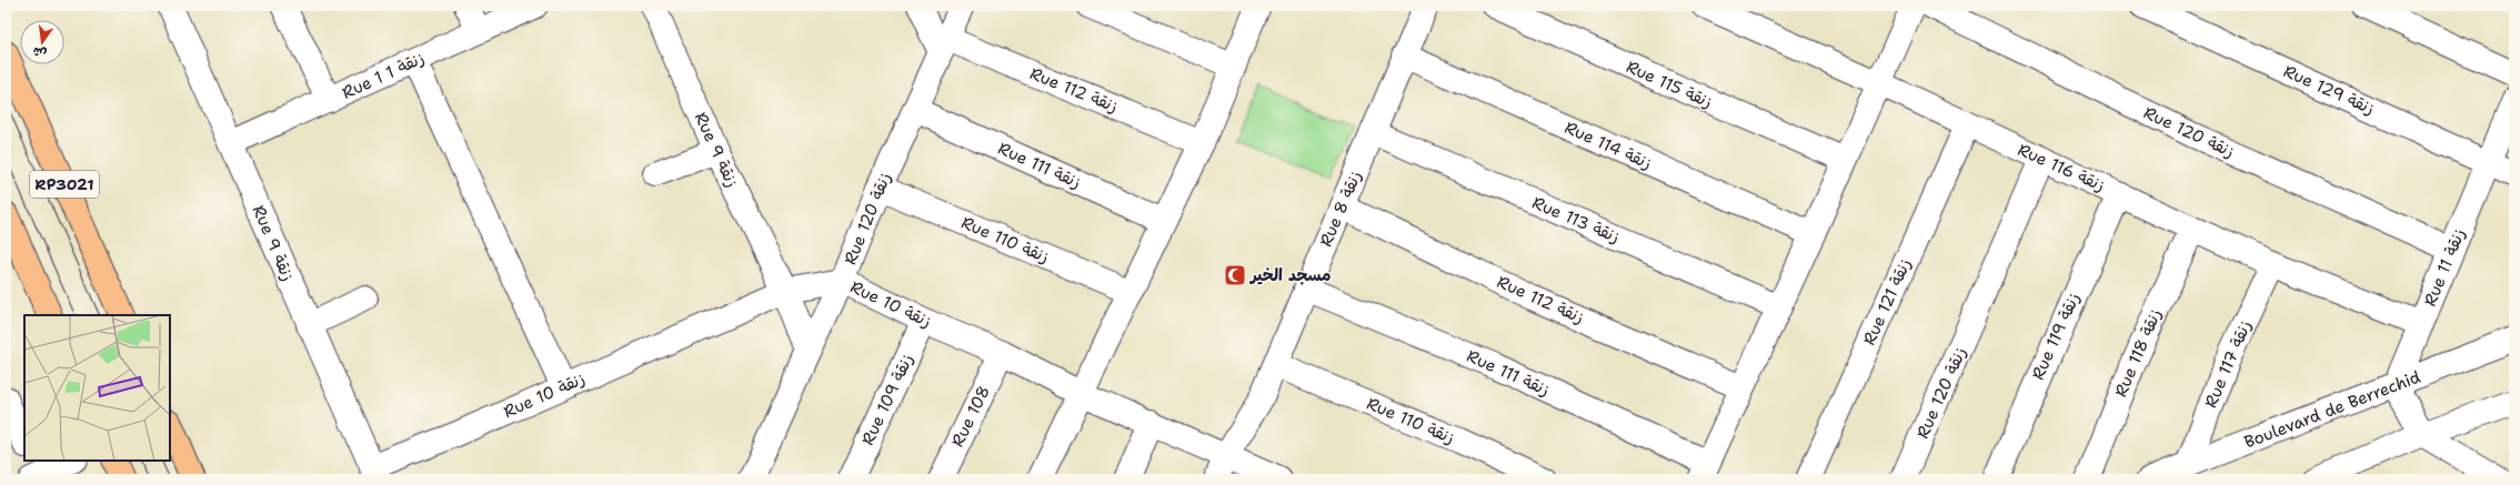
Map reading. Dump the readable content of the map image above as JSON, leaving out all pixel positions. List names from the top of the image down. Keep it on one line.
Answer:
{"streets":{"main road":["RP3021"],"street":["Rue 1 زنقة 1","Rue 115 زنقة","Rue 112 زنقة","Rue 129 زنقة","Rue 120 زنقة","Rue 114 زنقة","Rue 9 زنقة","Rue 111 زنقة","Rue 116 زنقة","Rue 8 زنقة","Rue 113 زنقة","Rue 110 زنقة","Rue 11 زنقة","Rue 121 زنقة","Rue 10 زنقة","Rue 119 زنقة","Rue 118 زنقة","Rue 117 زنقة","Rue 109 زنقة","Boulevard de Berrechid","Rue 108"]},"crossings":[["Rue 1 زنقة 1","Rue 9 زنقة"],["Rue 112 زنقة","Rue 120 زنقة"],["Rue 112 زنقة","Rue 8 زنقة"],["Rue 129 زنقة","Rue 11 زنقة"],["Rue 120 زنقة","Rue 9 زنقة"],["Rue 120 زنقة","Rue 111 زنقة"],["Rue 120 زنقة","Rue 116 زنقة"],["Rue 120 زنقة","Rue 110 زنقة"],["Rue 120 زنقة","Rue 11 زنقة"],["Rue 120 زنقة","Rue 10 زنقة"],["Rue 114 زنقة","Rue 8 زنقة"],["Rue 9 زنقة","Rue 10 زنقة"],["Rue 111 زنقة","Rue 8 زنقة"],["Rue 116 زنقة","Rue 11 زنقة"],["Rue 116 زنقة","Rue 121 زنقة"],["Rue 116 زنقة","Rue 119 زنقة"],["Rue 116 زنقة","Rue 118 زنقة"],["Rue 116 زنقة","Rue 117 زنقة"],["Rue 8 زنقة","Rue 113 زنقة"],["Rue 8 زنقة","Rue 110 زنقة"],["Rue 8 زنقة","Rue 10 زنقة"],["Rue 11 زنقة","Boulevard de Berrechid"],["Rue 10 زنقة","Rue 109 زنقة"],["Rue 10 زنقة","Rue 108"],["Rue 117 زنقة","Boulevard de Berrechid"]],"places":{"mosque":["مسجد الخير"]},"north":"bottom"}
